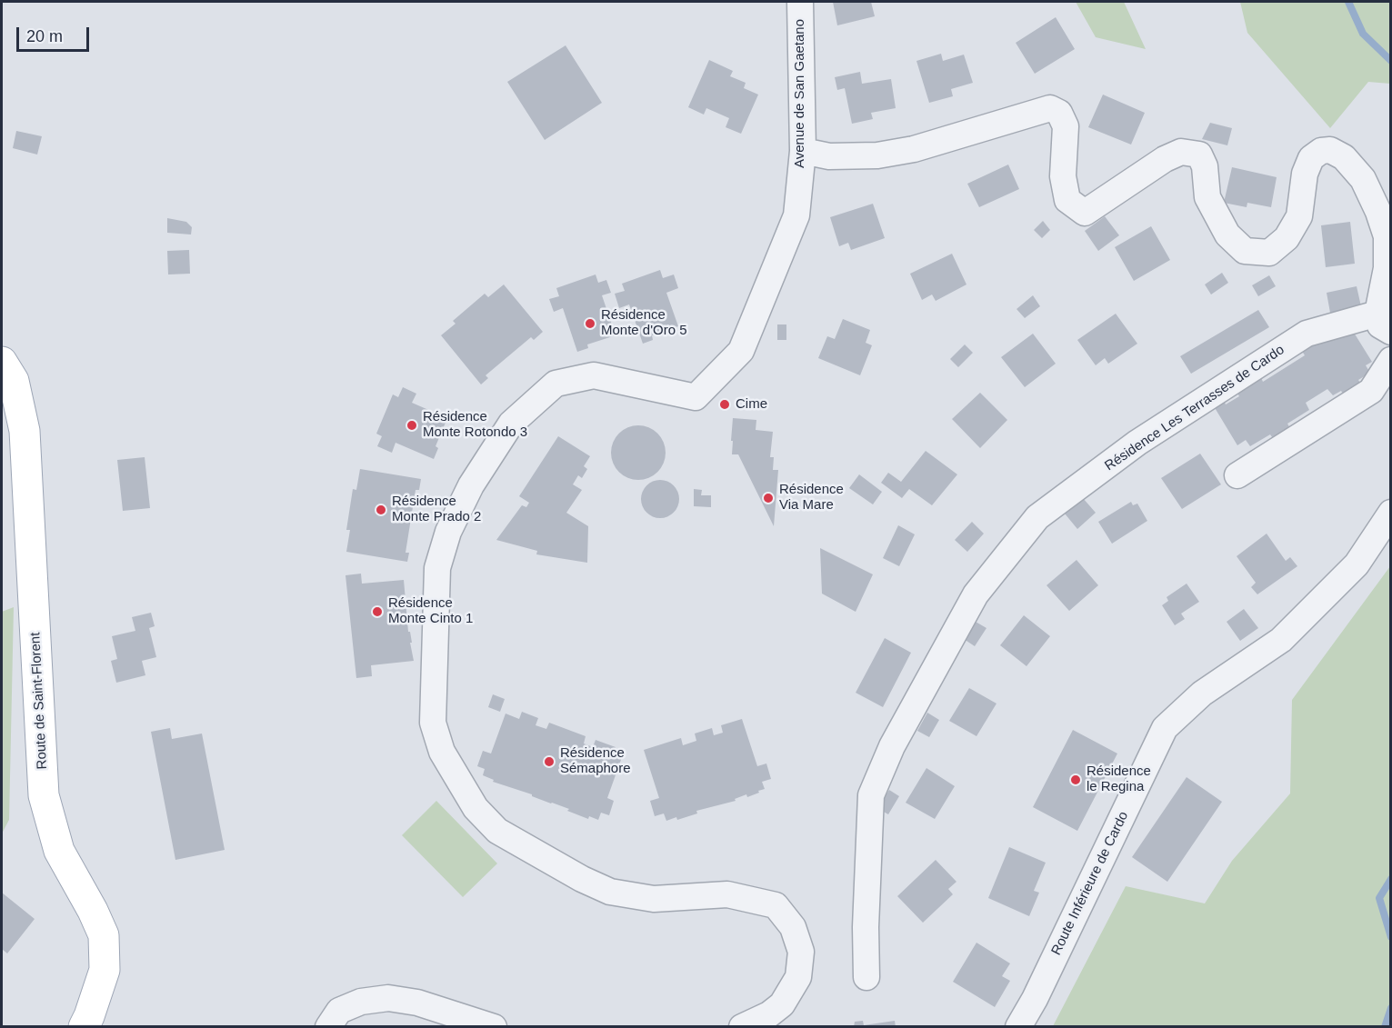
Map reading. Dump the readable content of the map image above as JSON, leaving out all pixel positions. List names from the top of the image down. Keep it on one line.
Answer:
{"streets":{"main road":["Route de Saint-Florent"],"street":["Avenue de San Gaetano","Résidence Les Terrasses de Cardo","Route Inférieure de Cardo"]},"crossings":[["Avenue de San Gaetano","Résidence Les Terrasses de Cardo"]],"places":["Résidence Monte d'Oro 5","Cime","Résidence Monte Rotondo 3","Résidence Via Mare","Résidence Monte Prado 2","Résidence Monte Cinto 1","Résidence Sémaphore","Résidence le Regina"],"scale_bar":"20 m"}
